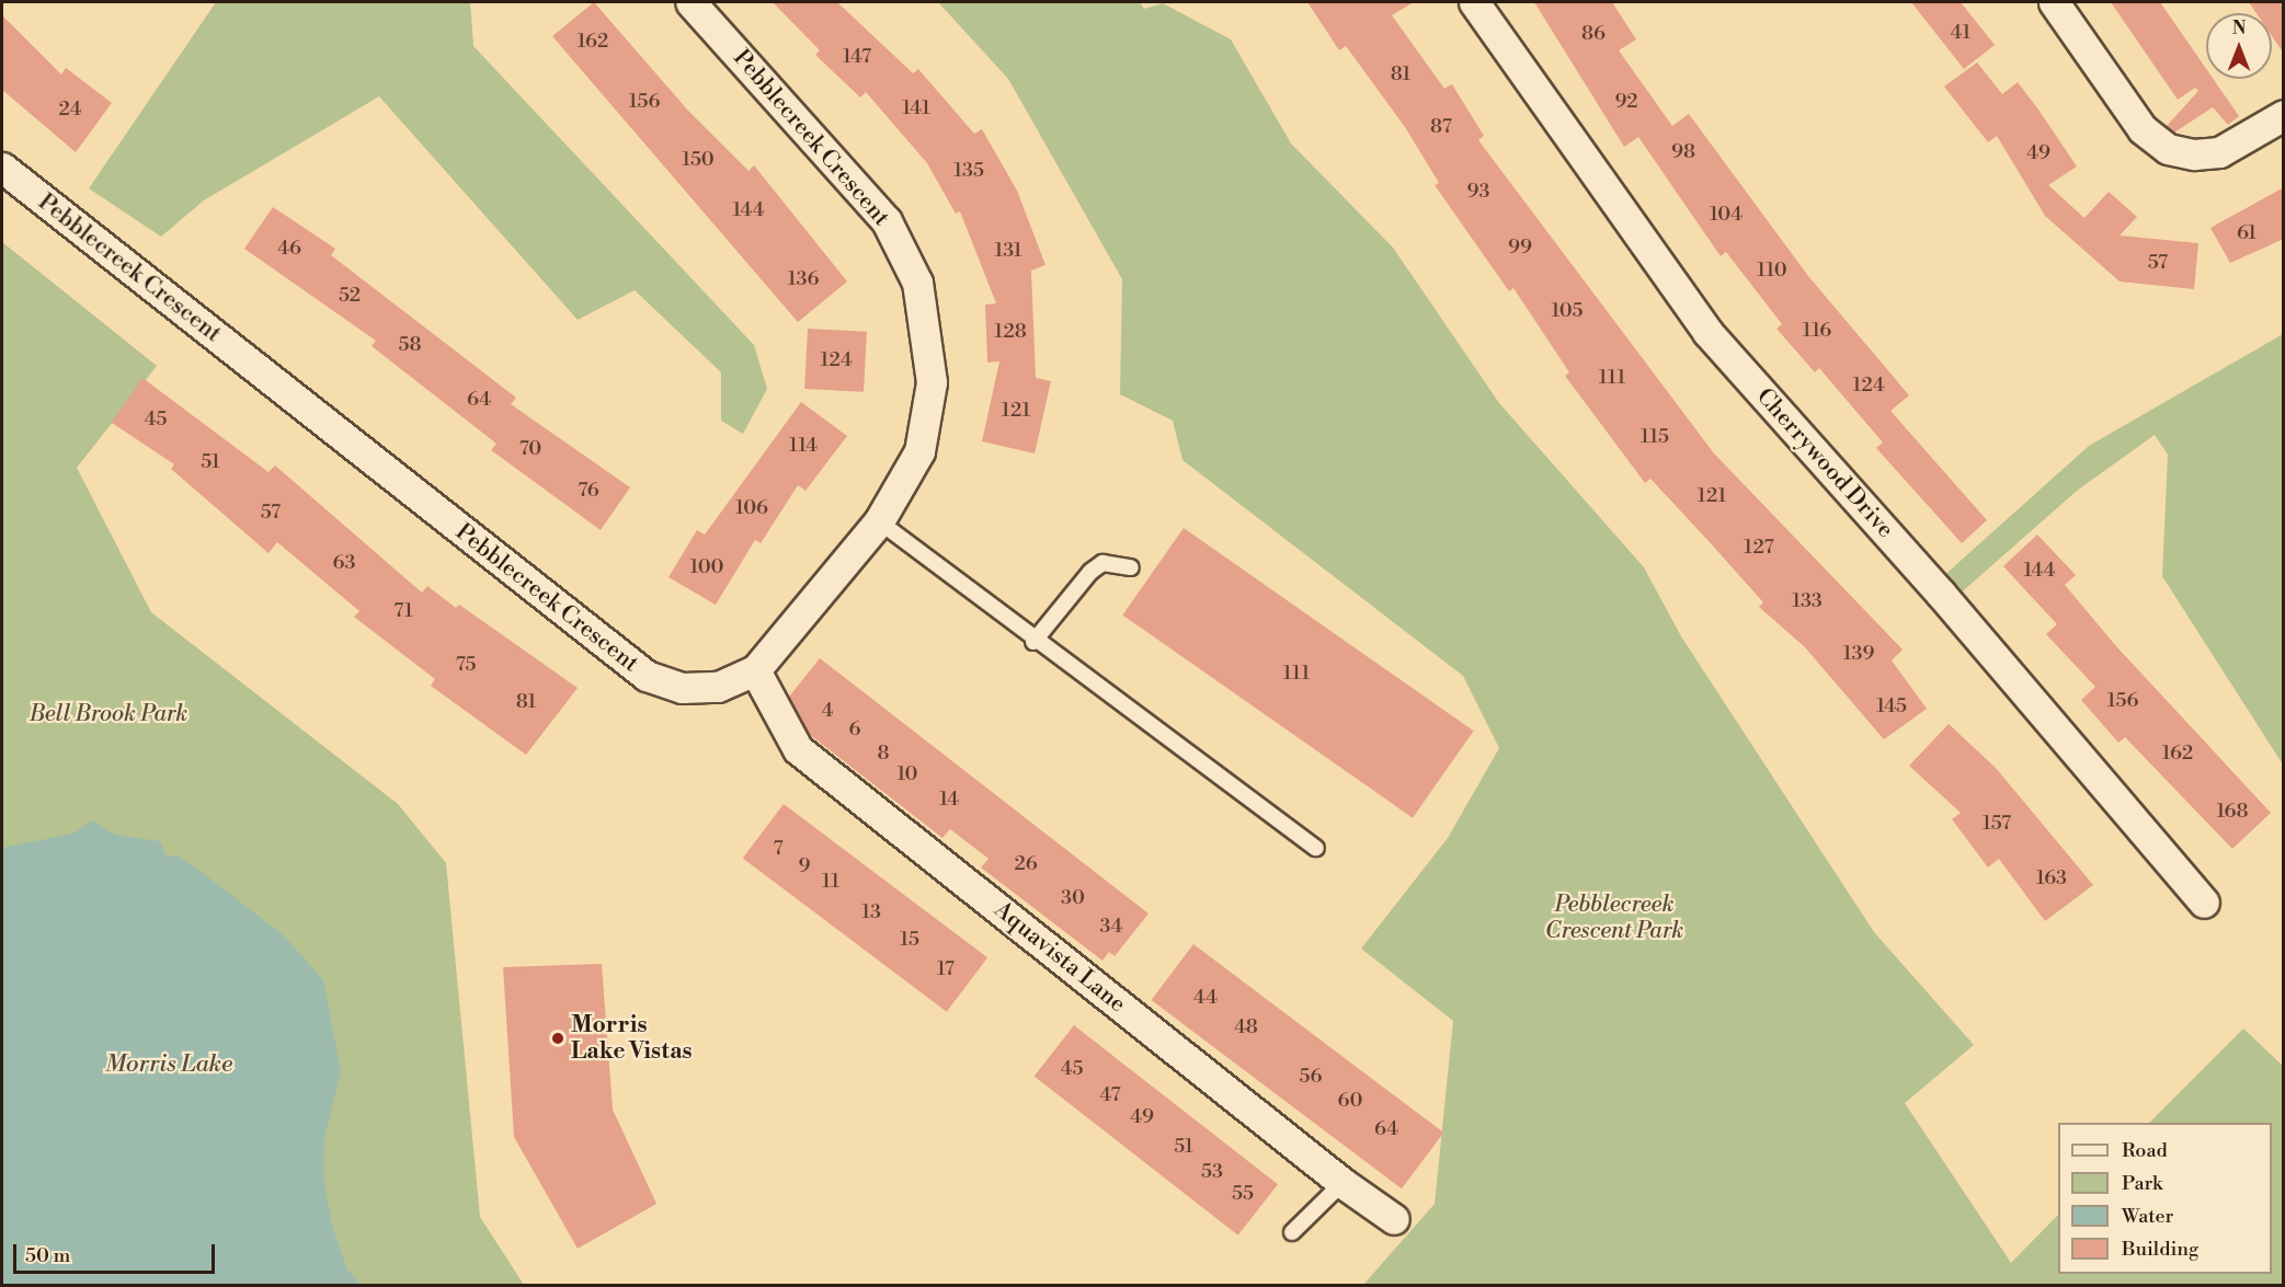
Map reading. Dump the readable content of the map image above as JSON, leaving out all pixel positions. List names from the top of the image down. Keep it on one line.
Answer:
{"streets":{"street":["Pebblecreek Crescent","Cherrywood Drive","Aquavista Lane"]},"crossings":[["Pebblecreek Crescent","Aquavista Lane"]],"water":["Morris Lake"],"parks":["Bell Brook Park","Pebblecreek Crescent Park"],"places":["Morris Lake Vistas"],"house_numbers":["41","86","162","147","81","156","92","141","24","87","98","49","150","135","93","144","104","61","99","46","131","57","110","136","52","105","116","128","58","124","111","124","64","121","45","115","114","70","51","76","121","106","57","127","63","100","144","133","71","139","75","111","156","81","145","4","6","8","162","10","14","168","157","7","26","9","163","11","30","13","34","15","17","44","48","45","56","47","60","49","64","51","53","55"],"legend":["Road","Park","Water","Building"],"scale_bar":"50 m","north":"top"}
